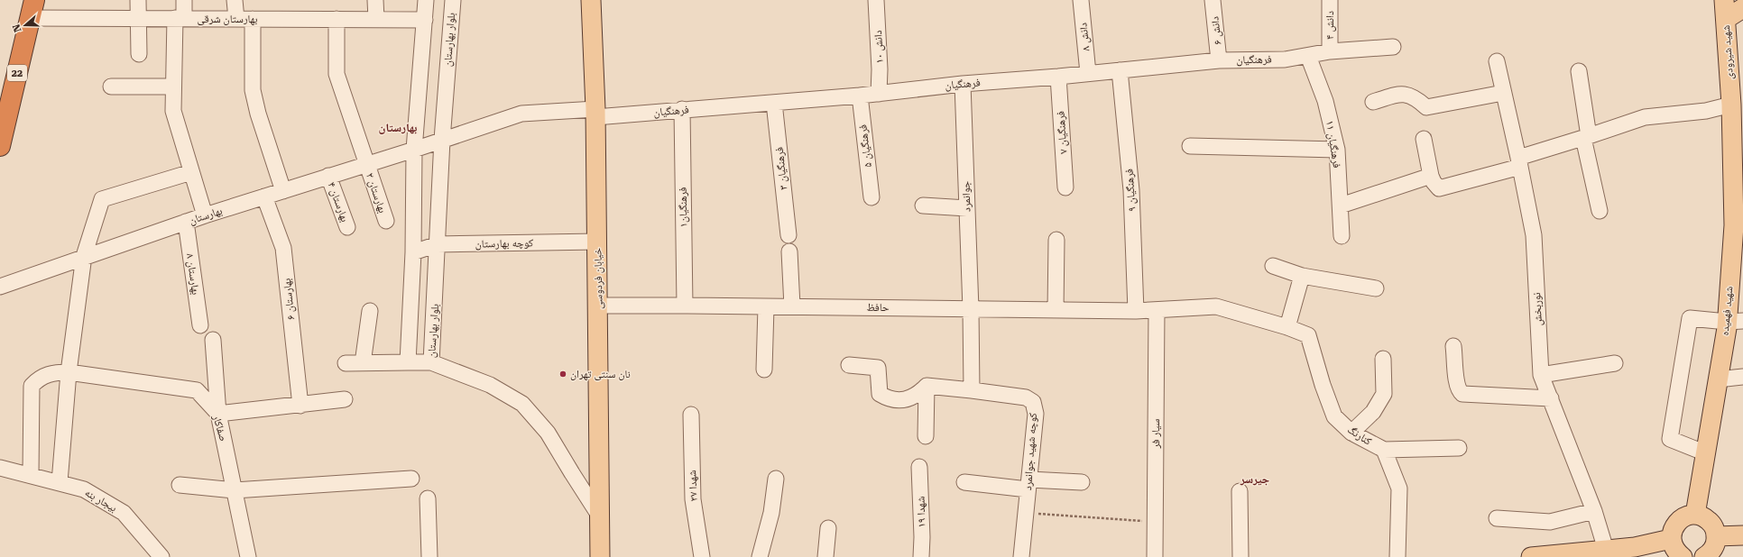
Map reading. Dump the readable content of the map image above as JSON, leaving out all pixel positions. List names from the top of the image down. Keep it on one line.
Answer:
{"streets":{"highway":["22"],"main road":["شهید شیرودی","خیابان فردوسی","شهید فهمیده"],"street":["بهارستان شرقی","دانش ۴","دانش ۶","دانش ۸","بلوار بهارستان","دانش ۱۰","فرهنگیان","فرهنگیان ۷","فرهنگیان ۱۱","فرهنگیان ۵","فرهنگیان ۳","فرهنگیان ۹","بهارستان ۲","جوانمرد","بهارستان ۴","فرهنگیان۱","بهارستان","کوچه بهارستان","بهارستان ۸","بهارستان ۶","حافظ","نوربخش","صفاکار","سیار فر","کنارنگ","کوچه شهید جوانمرد","۲۷ شهدا","بیجار بنه","شهدا ۱۹"]},"crossings":[["بهارستان شرقی","22"],["بهارستان شرقی","بهارستان ۲"],["دانش ۴","فرهنگیان"],["دانش ۶","فرهنگیان"],["دانش ۸","فرهنگیان"],["بلوار بهارستان","فرهنگیان"],["بلوار بهارستان","بهارستان"],["بلوار بهارستان","کوچه بهارستان"],["دانش ۱۰","فرهنگیان"],["شهید شیرودی","شهید فهمیده"],["فرهنگیان","فرهنگیان ۷"],["فرهنگیان","فرهنگیان ۱۱"],["فرهنگیان","فرهنگیان ۵"],["فرهنگیان","فرهنگیان ۳"],["فرهنگیان","فرهنگیان ۹"],["فرهنگیان","جوانمرد"],["فرهنگیان","فرهنگیان۱"],["فرهنگیان","بهارستان"],["فرهنگیان","خیابان فردوسی"],["فرهنگیان ۹","حافظ"],["بهارستان ۲","بهارستان"],["جوانمرد","حافظ"],["بهارستان ۴","بهارستان"],["فرهنگیان۱","حافظ"],["بهارستان","بهارستان ۸"],["بهارستان","بهارستان ۶"],["کوچه بهارستان","خیابان فردوسی"],["خیابان فردوسی","حافظ"],["حافظ","سیار فر"],["حافظ","کنارنگ"],["صفاکار","بیجار بنه"]],"districts":["بهارستان","جیرسر"],"places":["نان سنتی تهران"],"north":"left"}
